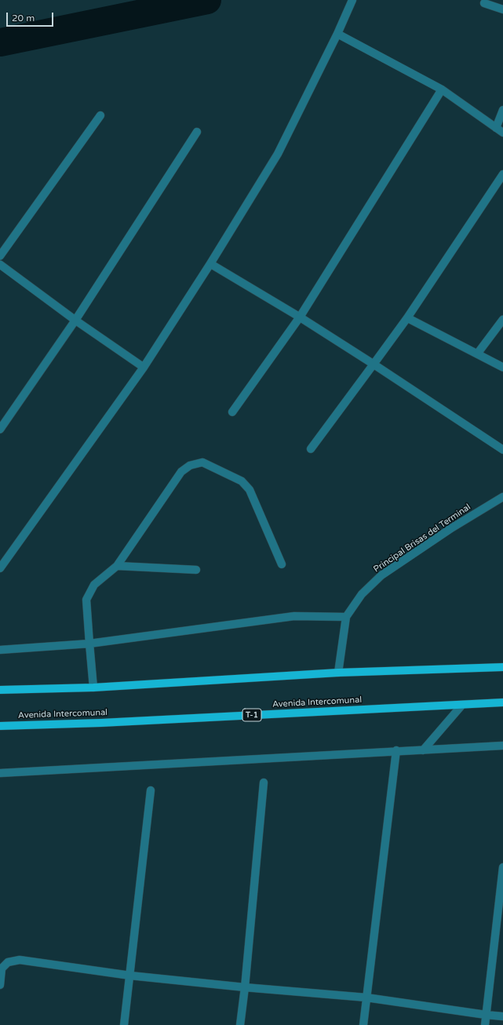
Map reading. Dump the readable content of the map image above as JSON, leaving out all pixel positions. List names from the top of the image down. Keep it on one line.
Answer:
{"streets":{"main road":["Avenida Intercomunal","T-1"],"street":["Principal Brisas del Terminal"]},"scale_bar":"20 m"}
